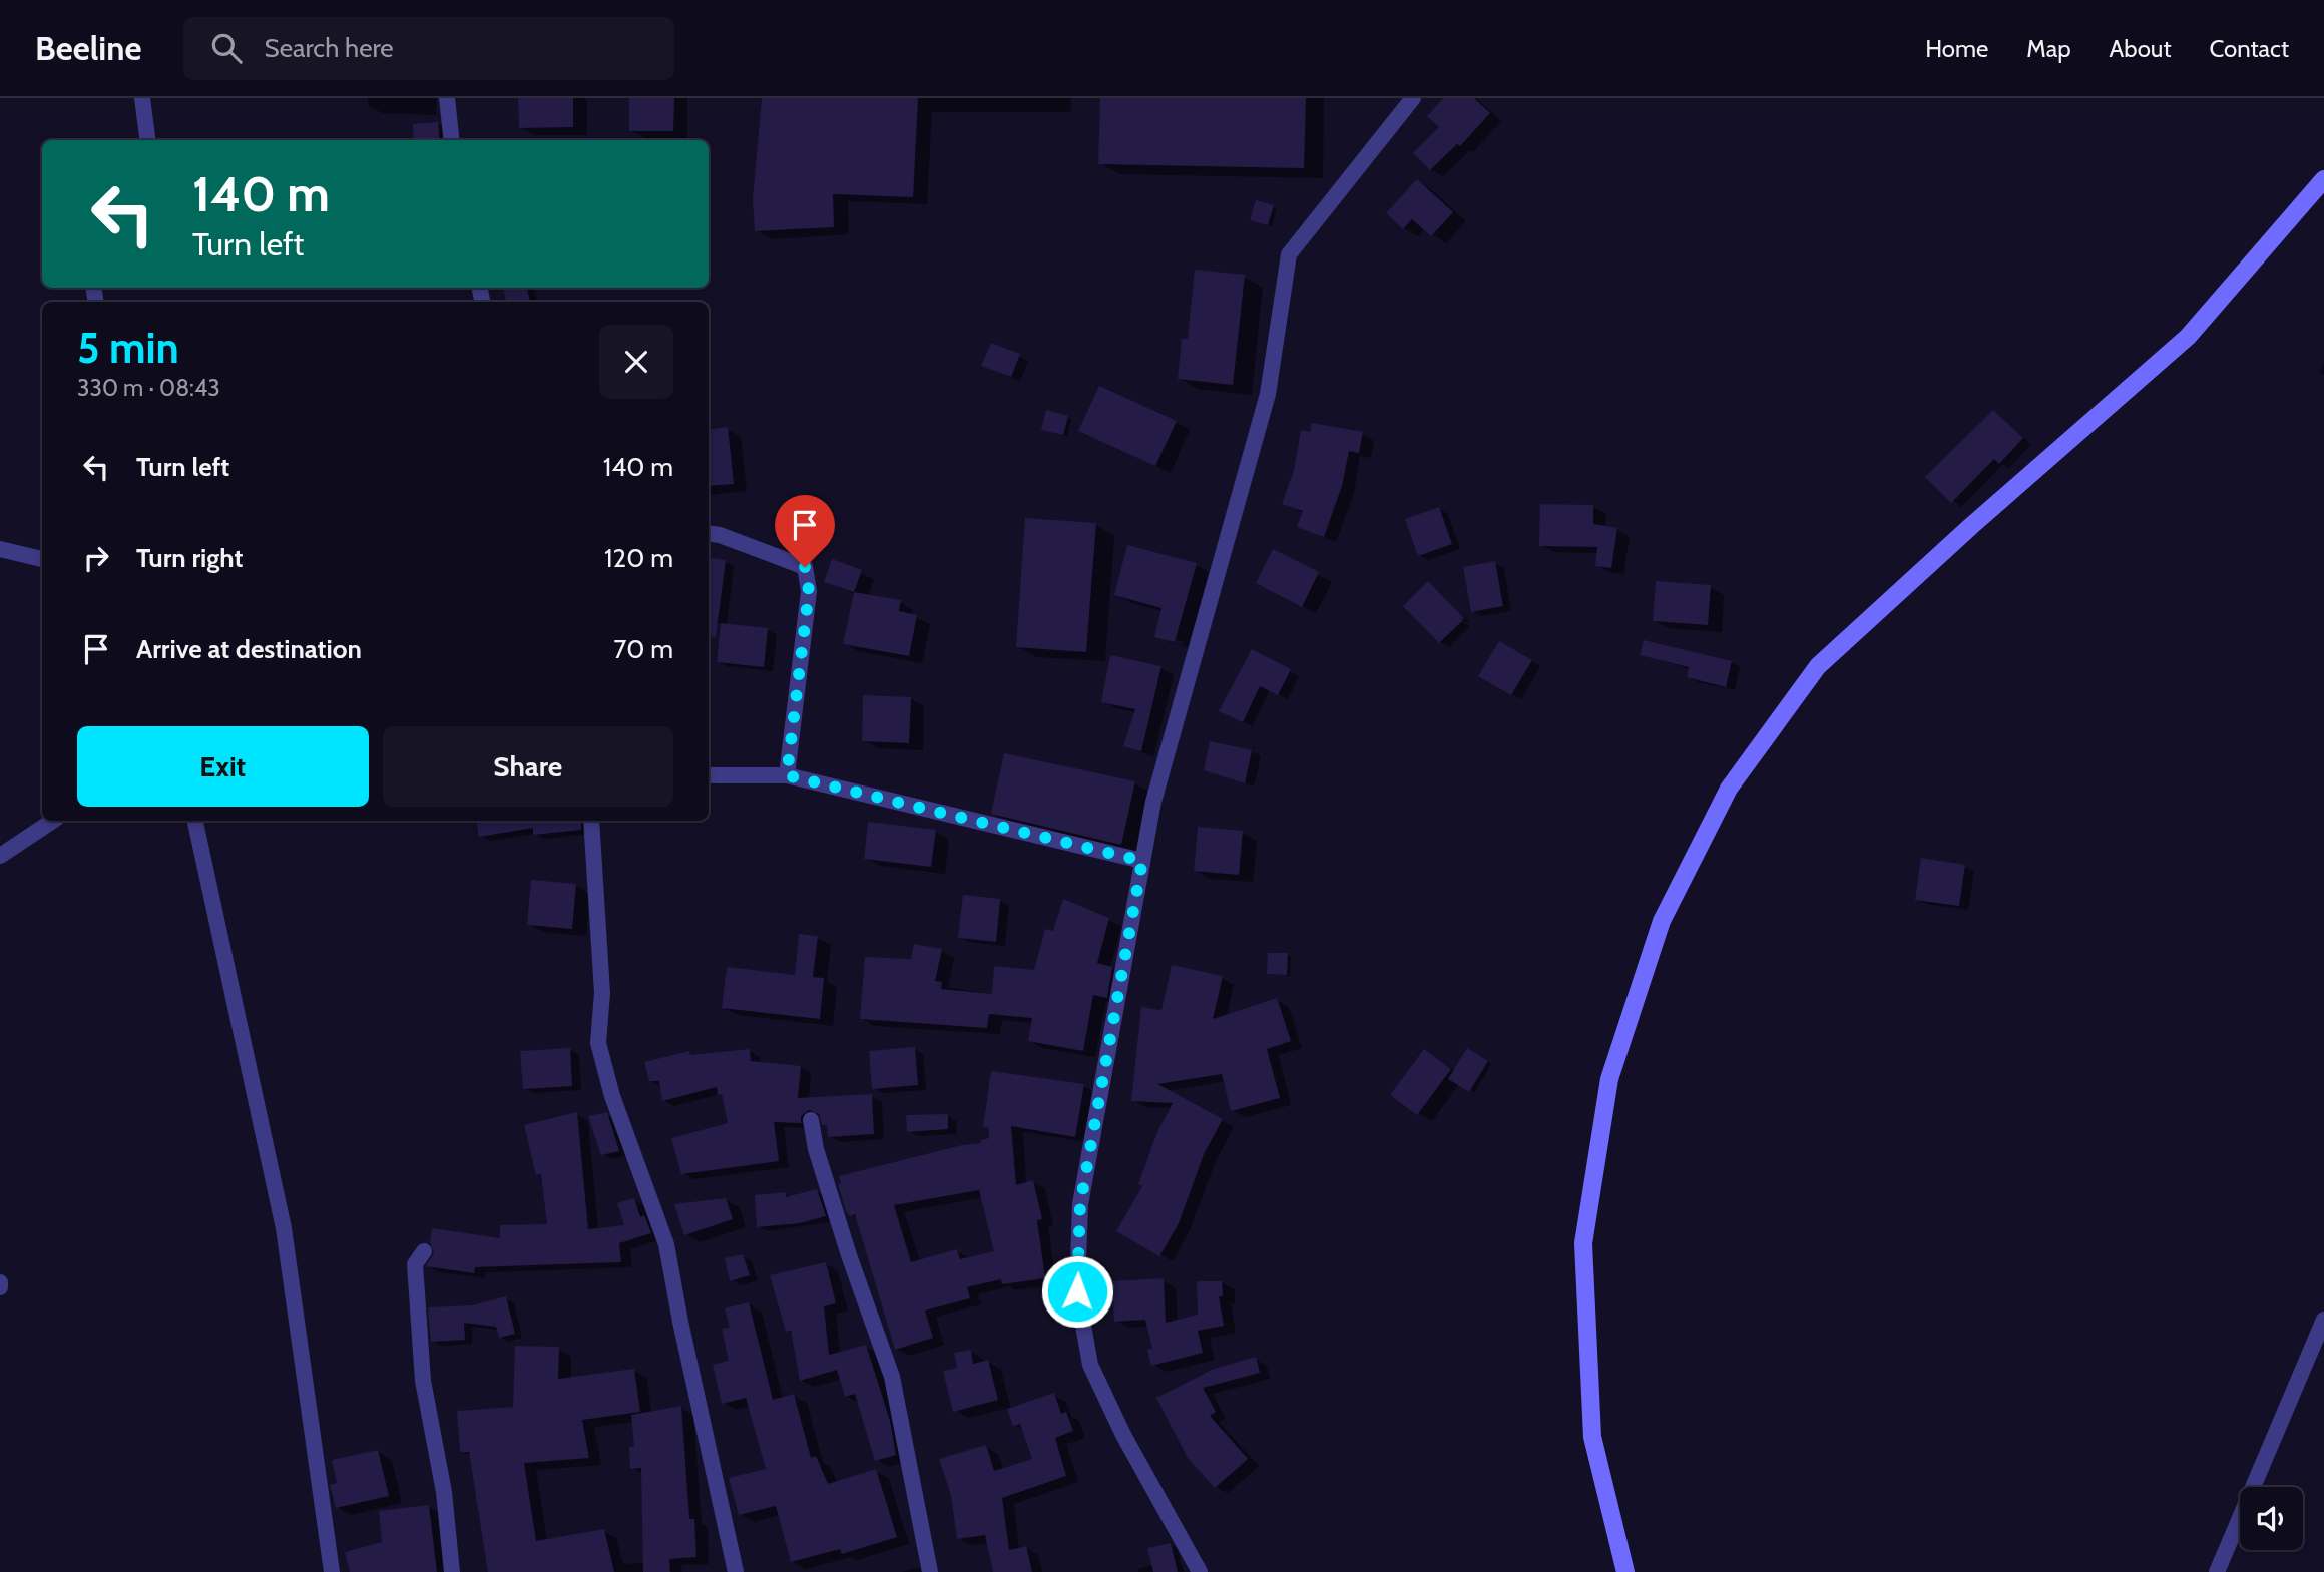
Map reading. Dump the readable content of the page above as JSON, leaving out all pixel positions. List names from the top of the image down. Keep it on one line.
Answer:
{"page":{"header":"Beeline","search":"Search here","nav":["Home","Map","About","Contact"],"turn":["140 m","Turn left"],"heading":["5 min","330 m · 08:43"],"list":[{"name":"Turn left","value":"140 m"},{"name":"Turn right","value":"120 m"},{"name":"Arrive at destination","value":"70 m"}],"buttons":["Exit","Share"]}}
